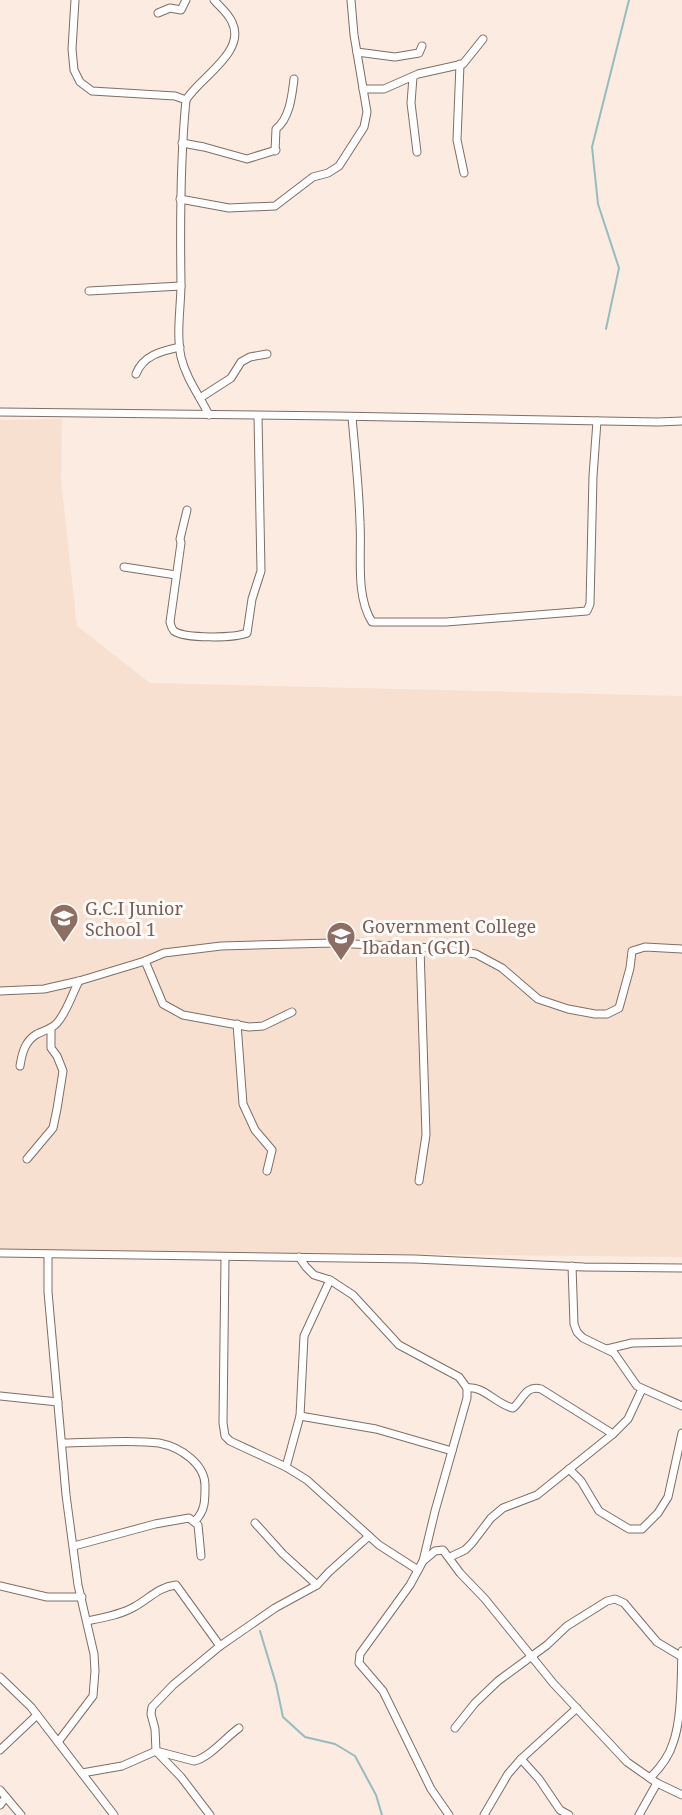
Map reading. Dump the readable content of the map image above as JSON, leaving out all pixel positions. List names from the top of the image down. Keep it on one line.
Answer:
{"places":{"school or university":["G.C.I Junior School 1","Government College Ibadan (GCI)"]}}
